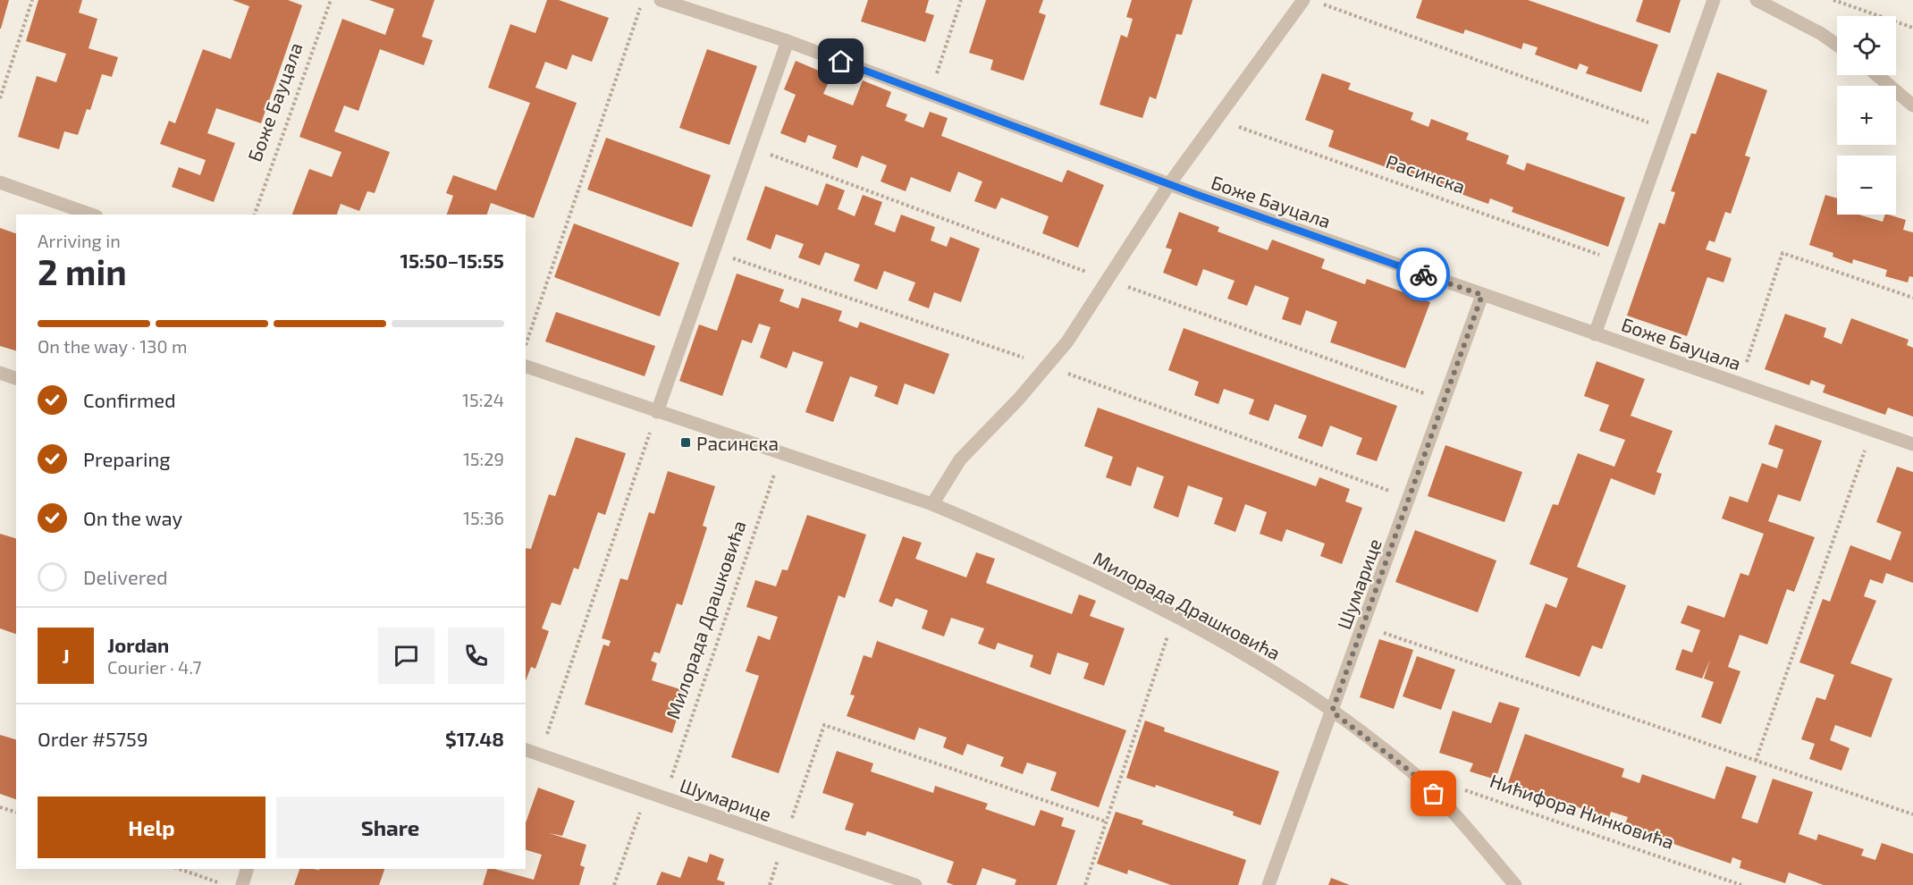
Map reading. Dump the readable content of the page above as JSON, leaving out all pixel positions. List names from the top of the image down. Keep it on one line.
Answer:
{"streets":{"street":["Боже Бауцала","Шумарице","Милорада Драшковића"],"path":["Расинска","Нићифора Нинковића"]},"crossings":[["Боже Бауцала","Шумарице"],["Шумарице","Милорада Драшковића"]],"places":{"transit":["Расинска"]},"page":{"map_buttons":["+","−"],"heading":["2 min","Arriving in","15:50–15:55"],"panel":["Jordan","Courier · 4.7","Order #5759","$17.48"],"bar":"On the way · 130 m","list":[["Confirmed","15:24"],["Preparing","15:29"],["On the way","15:36"],"Delivered"],"round":"J","buttons":["Help","Share"]}}
